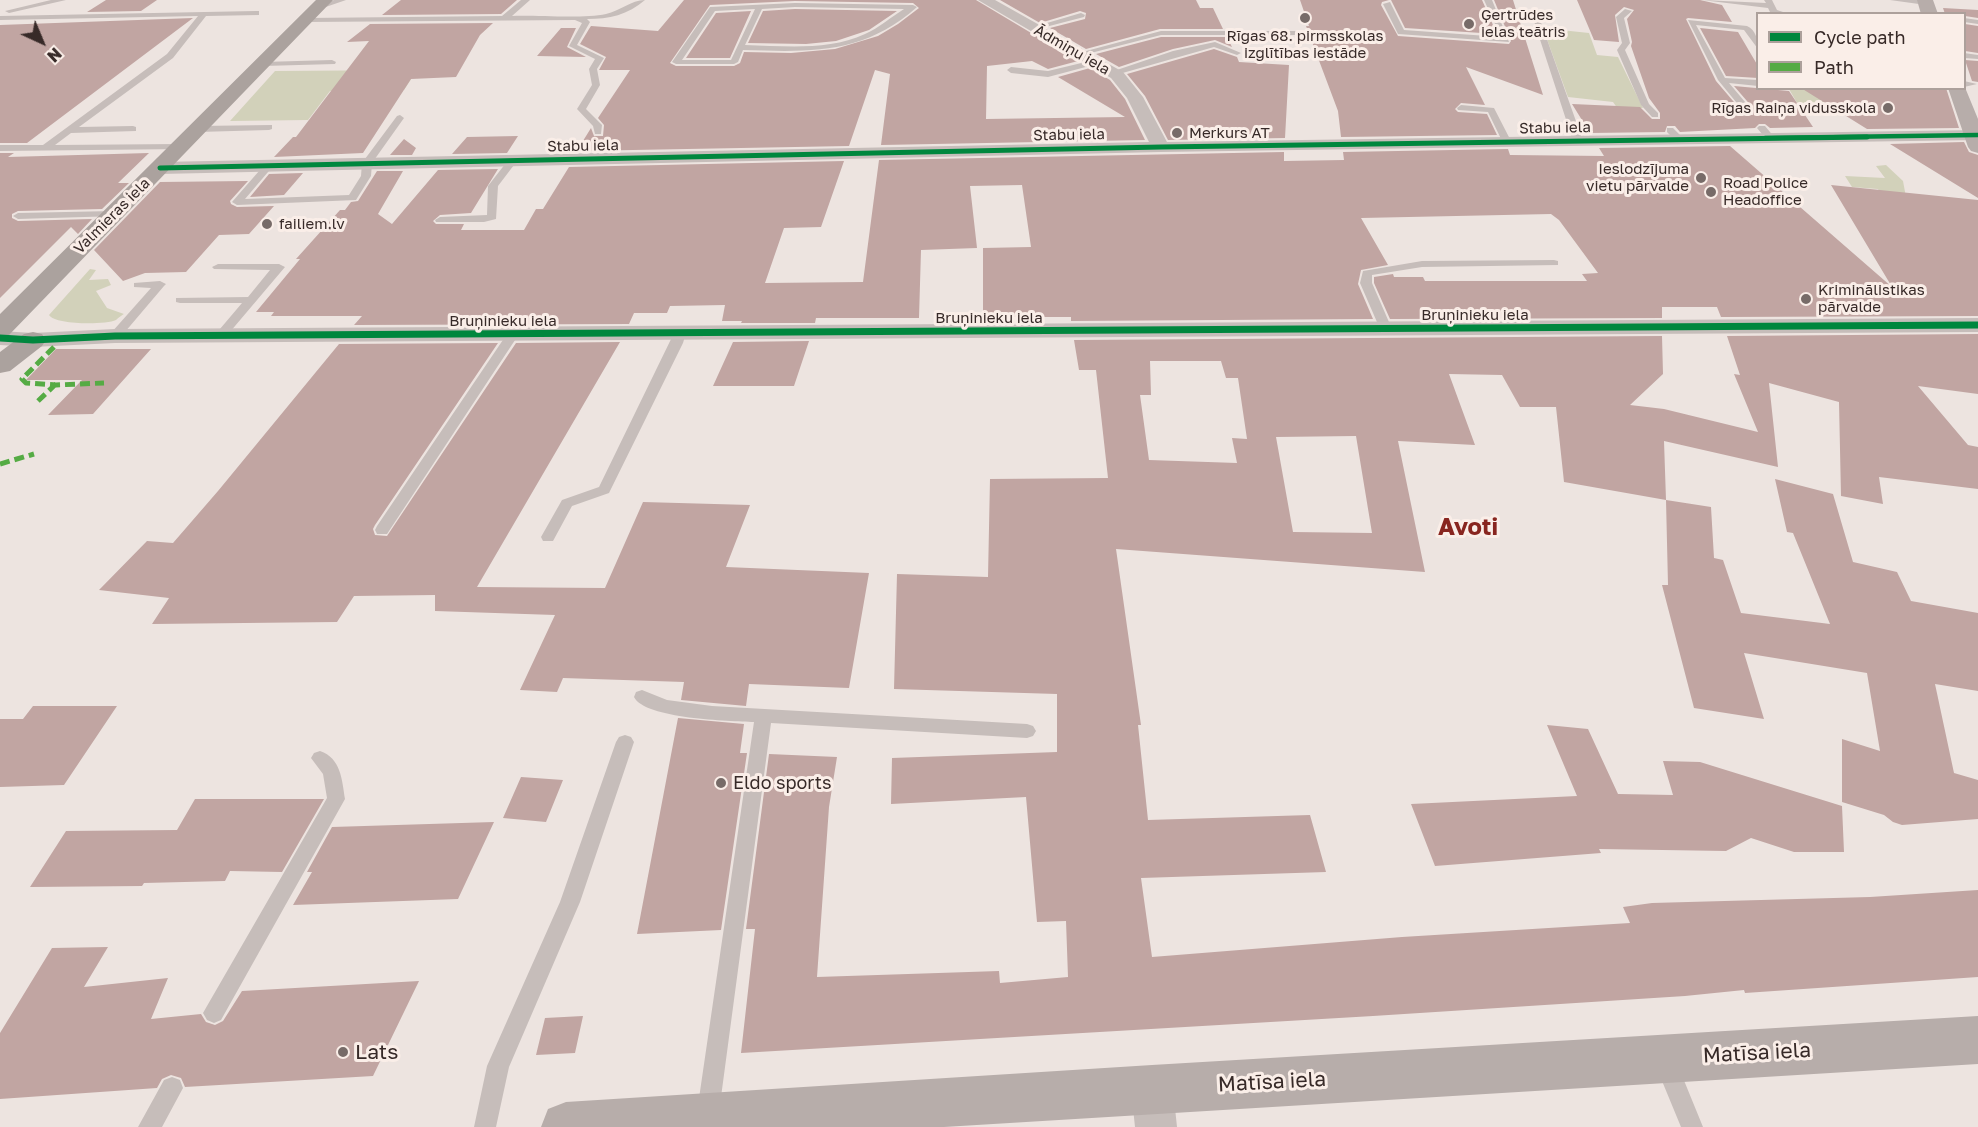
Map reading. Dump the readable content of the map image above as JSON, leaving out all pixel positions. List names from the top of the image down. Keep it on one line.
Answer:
{"streets":{"main road":["Valmieras iela"],"street":["Ādmiņu iela","Stabu iela","Bruņinieku iela","Matīsa iela"]},"crossings":[["Ādmiņu iela","Stabu iela"],["Stabu iela","Valmieras iela"]],"districts":["Avoti"],"places":["Rīgas 68. pirmsskolas izglītības iestāde","Ģertrūdes ielas teātris","Rīgas Raiņa vidusskola","Merkurs AT","Ieslodzījuma vietu pārvalde","Road Police Headoffice","failiem.lv","Kriminālistikas pārvalde","Eldo sports","Lats"],"legend":["Cycle path","Path"],"north":"bottom right"}
